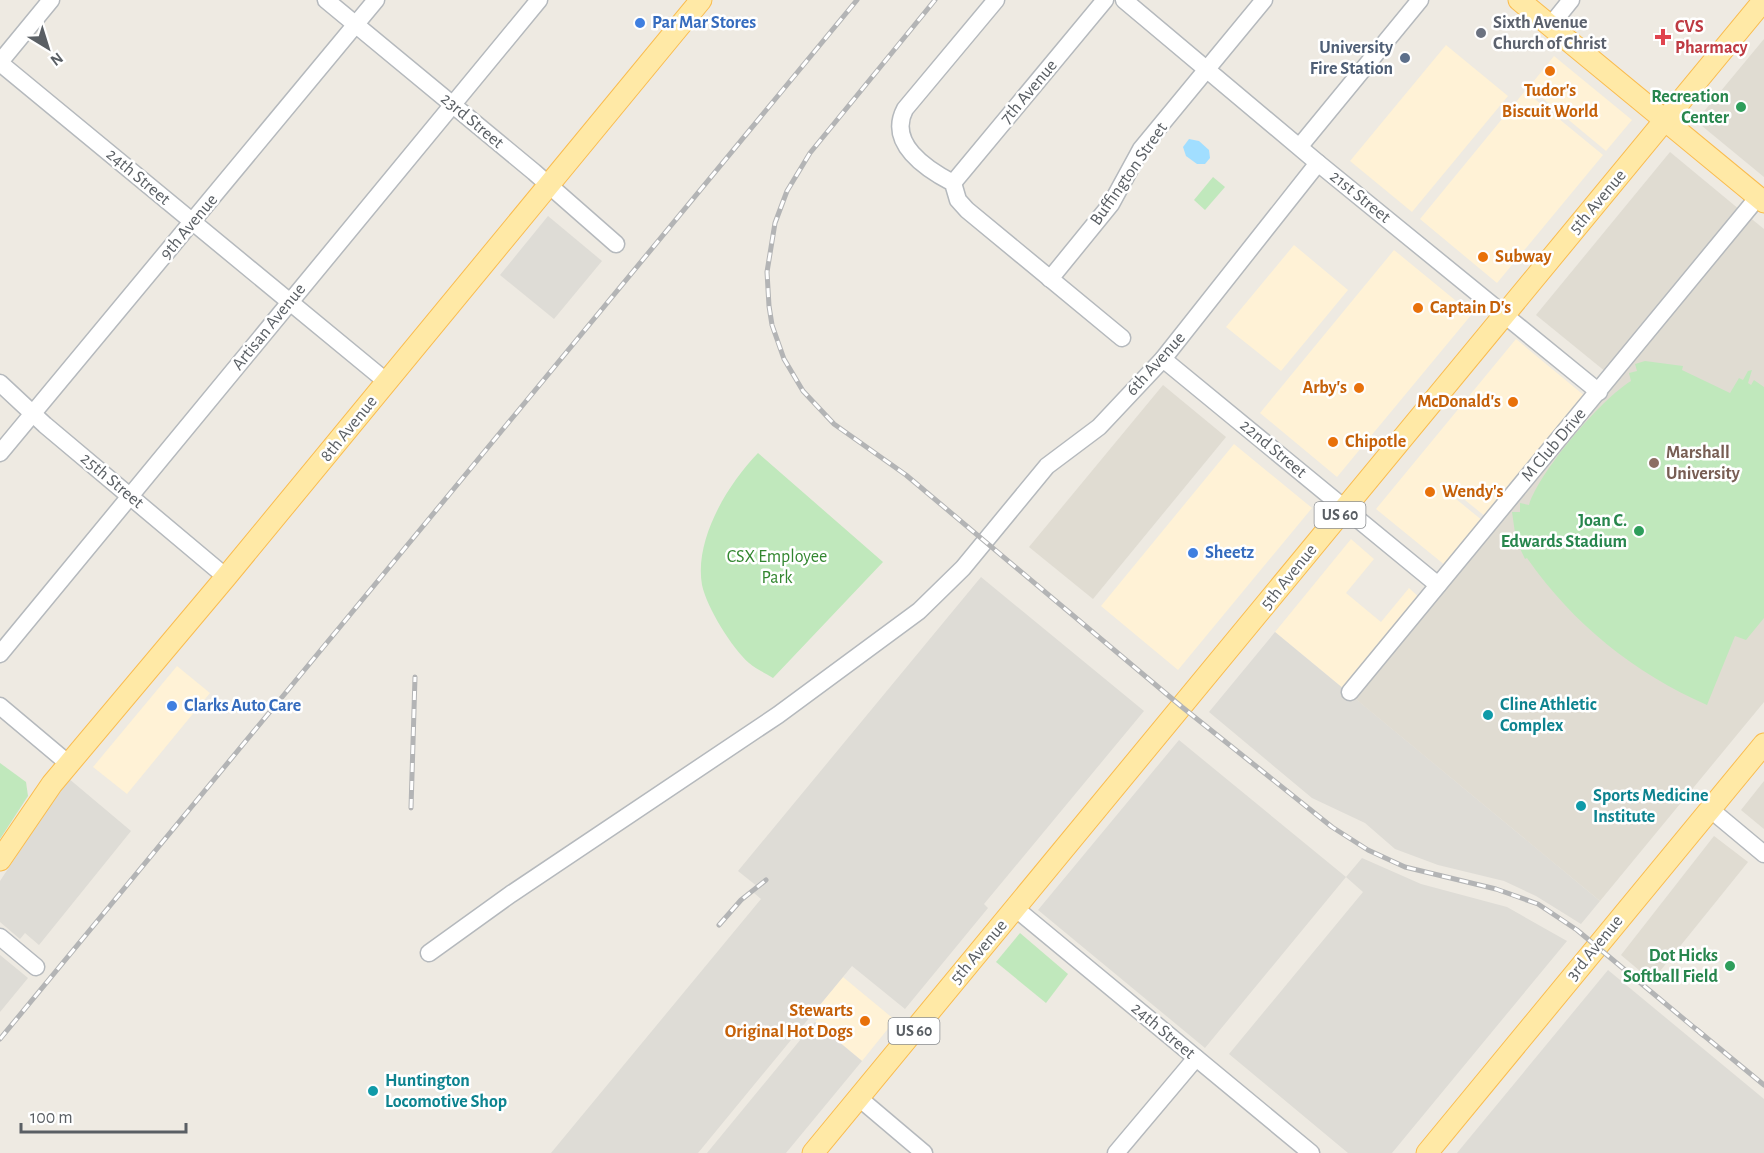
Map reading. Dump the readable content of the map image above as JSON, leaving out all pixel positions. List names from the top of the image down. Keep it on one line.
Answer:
{"streets":{"main road":["5th Avenue","8th Avenue","US 60","3rd Avenue"],"street":["7th Avenue","23rd Street","Buffington Street","24th Street","21st Street","9th Avenue","Artisan Avenue","6th Avenue","M Club Drive","22nd Street","25th Street"]},"crossings":[["23rd Street","9th Avenue"],["23rd Street","Artisan Avenue"],["23rd Street","8th Avenue"],["Buffington Street","21st Street"],["24th Street","5th Avenue"],["24th Street","9th Avenue"],["24th Street","Artisan Avenue"],["24th Street","8th Avenue"],["21st Street","5th Avenue"],["21st Street","6th Avenue"],["21st Street","M Club Drive"],["5th Avenue","22nd Street"],["9th Avenue","25th Street"],["Artisan Avenue","25th Street"],["6th Avenue","22nd Street"],["8th Avenue","25th Street"],["M Club Drive","22nd Street"]],"parks":["CSX Employee Park"],"places":{"other":["Par Mar Stores","Sixth Avenue Church of Christ","University Fire Station","Tudor's Biscuit World","Recreation Center","Subway","Captain D's","Arby's","McDonald's","Chipotle","Marshall University","Wendy's","Joan C. Edwards Stadium","Sheetz","Clarks Auto Care","Cline Athletic Complex","Sports Medicine Institute","Dot Hicks Softball Field","Stewarts Original Hot Dogs","Huntington Locomotive Shop"],"health":["CVS Pharmacy"]},"scale_bar":"100 m","north":"bottom right"}
